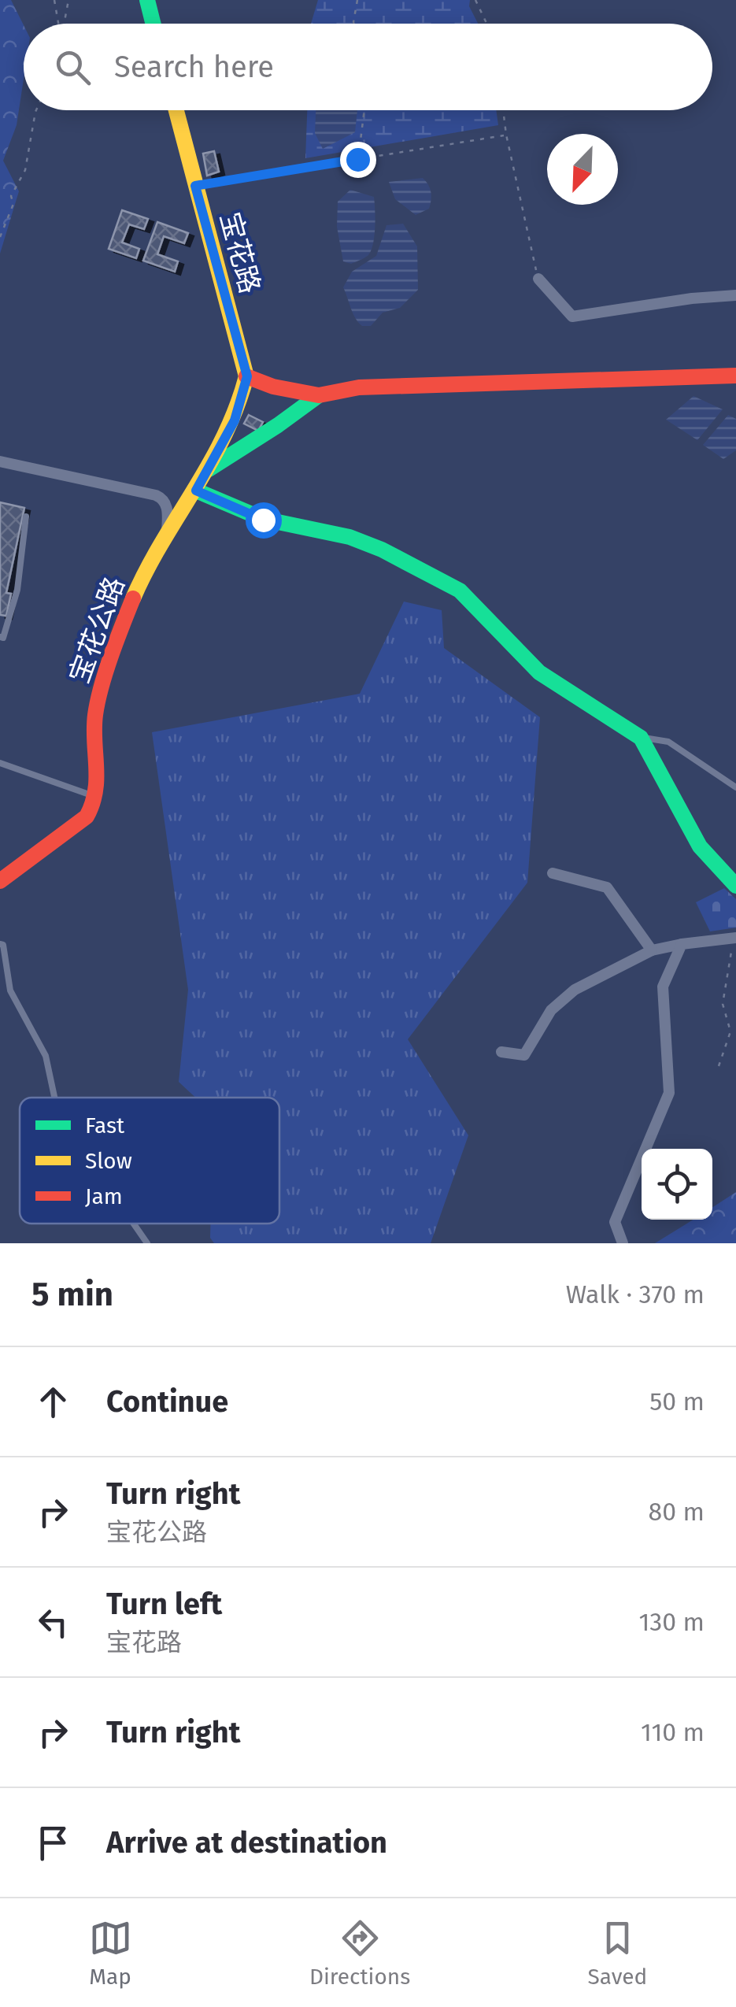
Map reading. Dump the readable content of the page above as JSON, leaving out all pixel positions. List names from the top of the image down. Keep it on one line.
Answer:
{"streets":{"street":["宝花路","宝花公路"]},"crossings":[["宝花路","宝花公路"]],"legend":["Fast","Slow","Jam"],"north":"bottom left","page":{"search":"Search here","heading":["5 min","Walk · 370 m"],"list":[["Continue","50 m"],["Turn right","宝花公路","80 m"],["Turn left","宝花路","130 m"],["Turn right","110 m"],"Arrive at destination"],"nav":["Map","Directions","Saved"]}}
